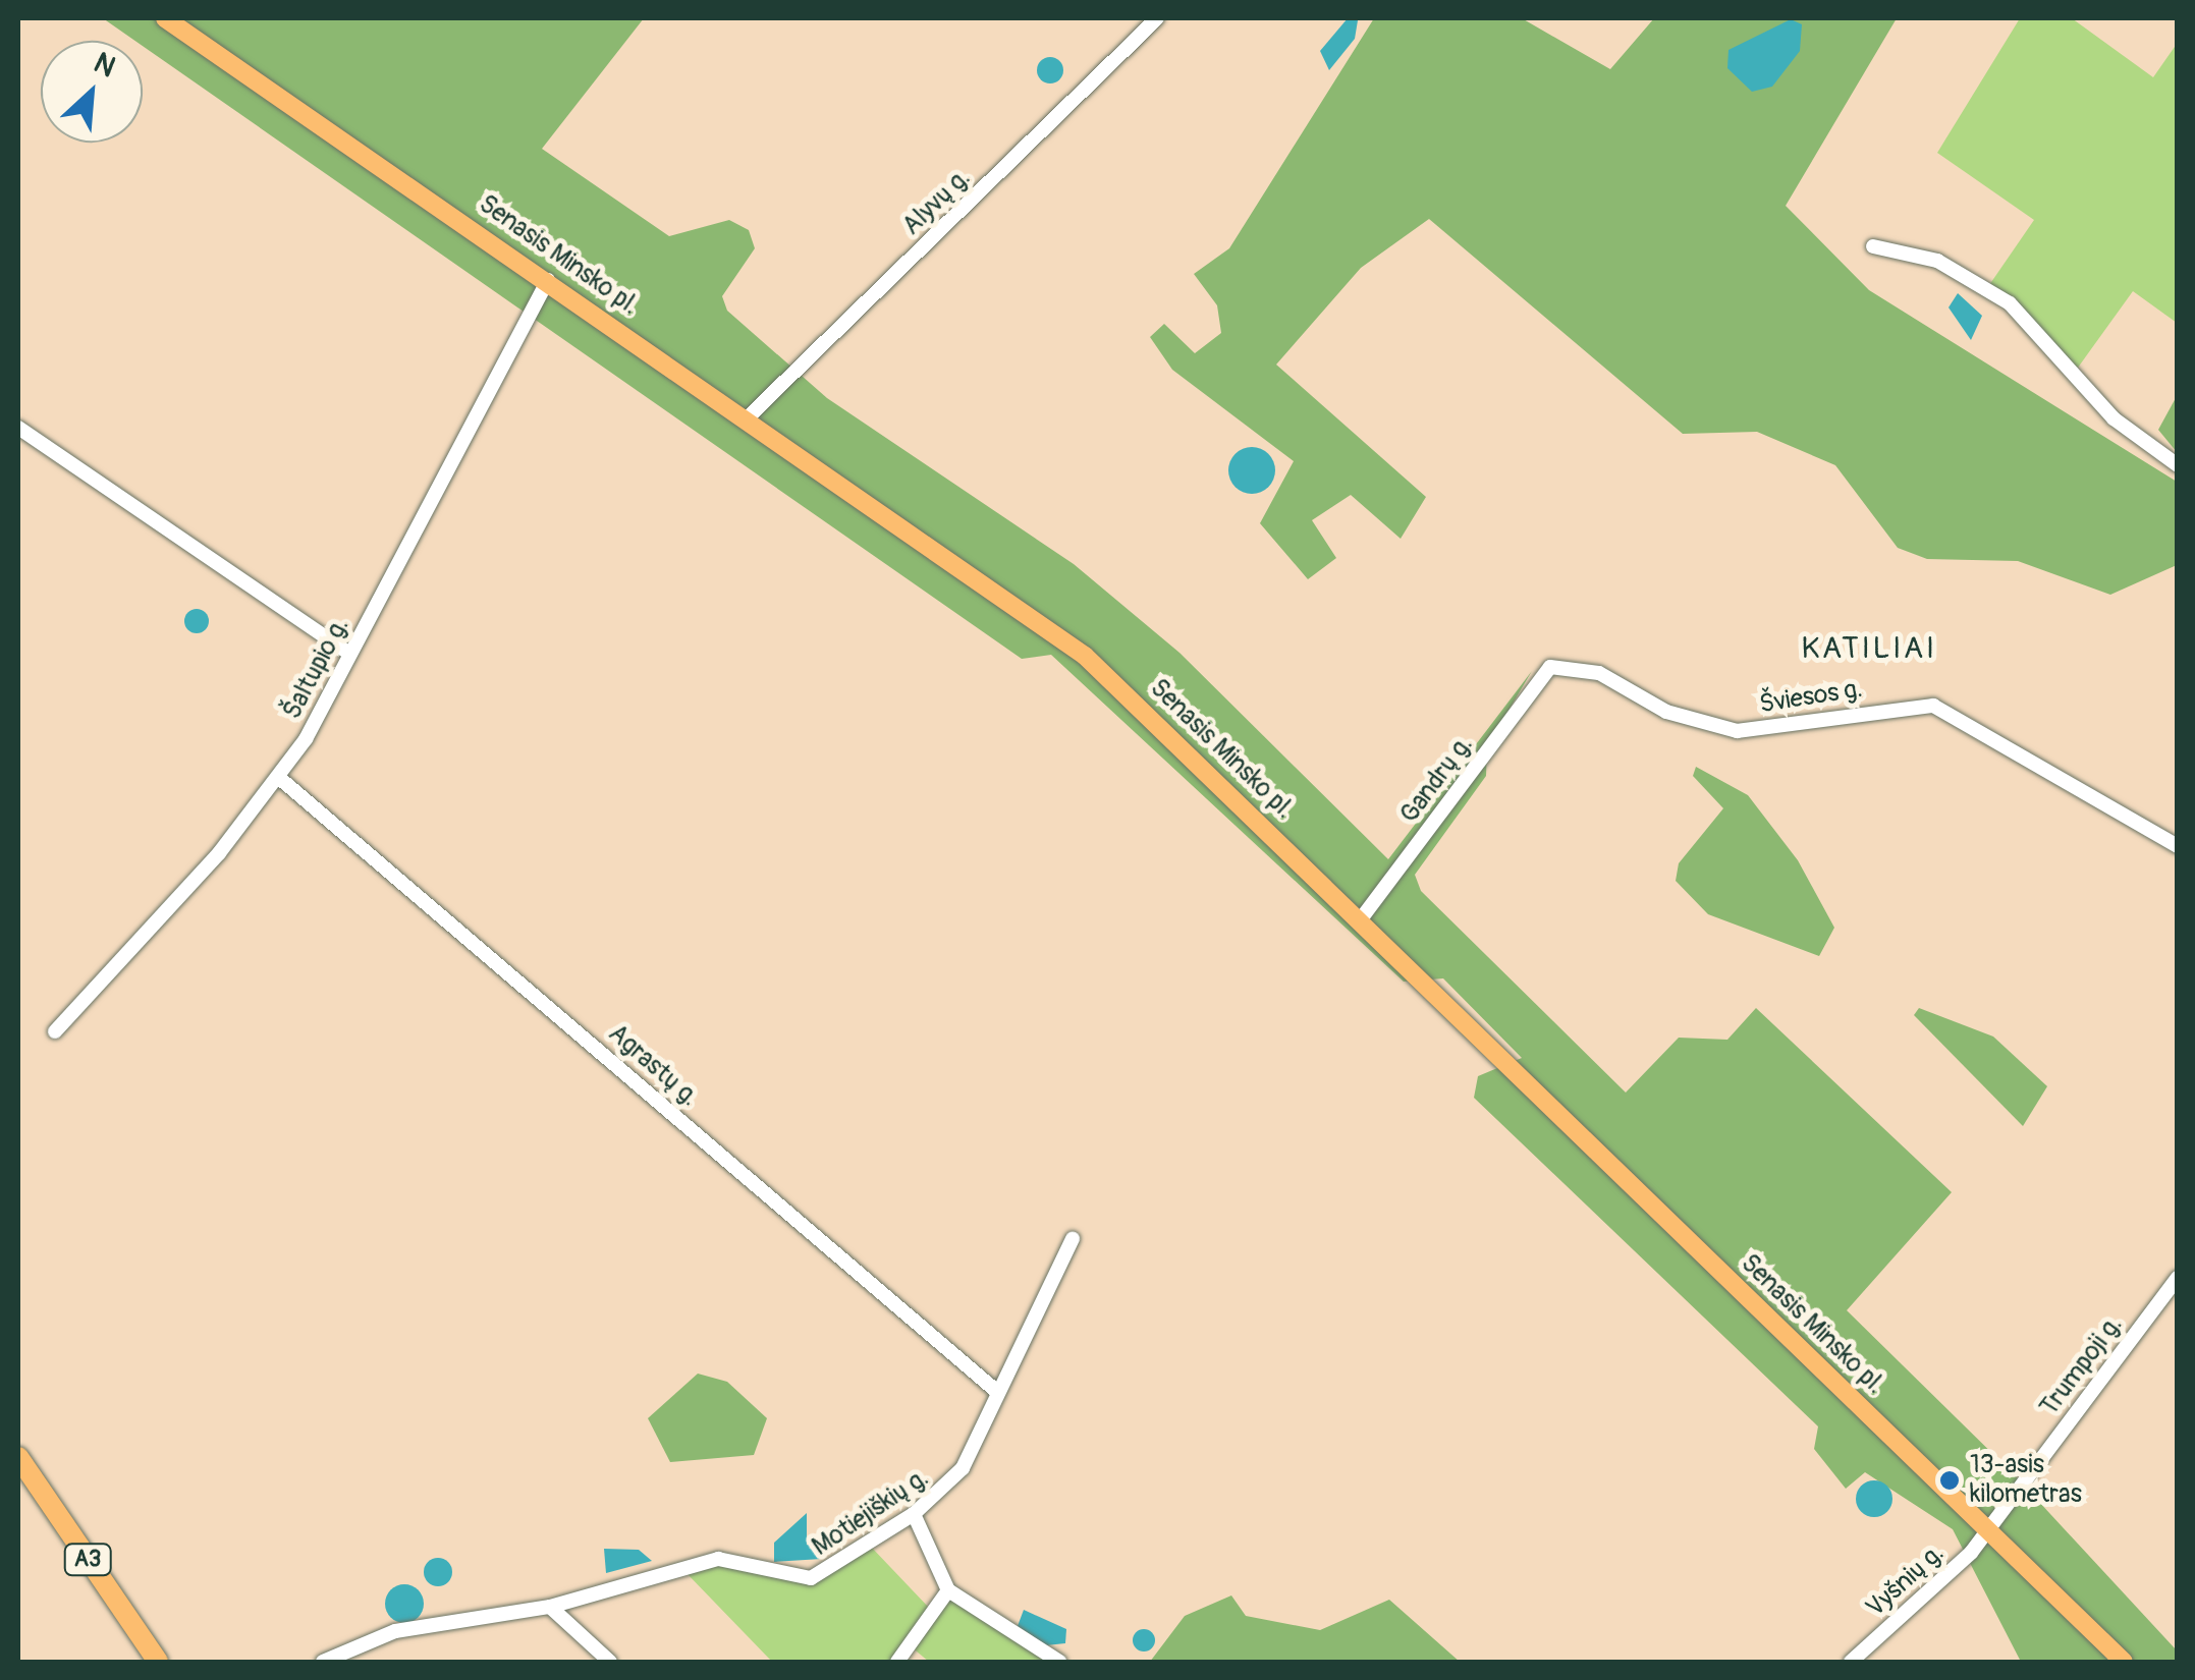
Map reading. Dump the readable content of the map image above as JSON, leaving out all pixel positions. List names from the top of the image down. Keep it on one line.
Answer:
{"streets":{"highway":["A3"],"main road":["Senasis Minsko pl."],"street":["Alyvų g.","Šaltupio g.","Šviesos g.","Gandrų g.","Agrastų g.","Trumpoji g.","Motiejiškių g.","Vyšnių g."]},"crossings":[["Alyvų g.","Senasis Minsko pl."],["Senasis Minsko pl.","Šaltupio g."],["Senasis Minsko pl.","Gandrų g."],["Senasis Minsko pl.","Trumpoji g."],["Senasis Minsko pl.","Vyšnių g."],["Šaltupio g.","Agrastų g."],["Šviesos g.","Gandrų g."],["Agrastų g.","Motiejiškių g."],["Trumpoji g.","Vyšnių g."]],"districts":["KATILIAI"],"places":["13-asis kilometras"],"north":"top right"}
